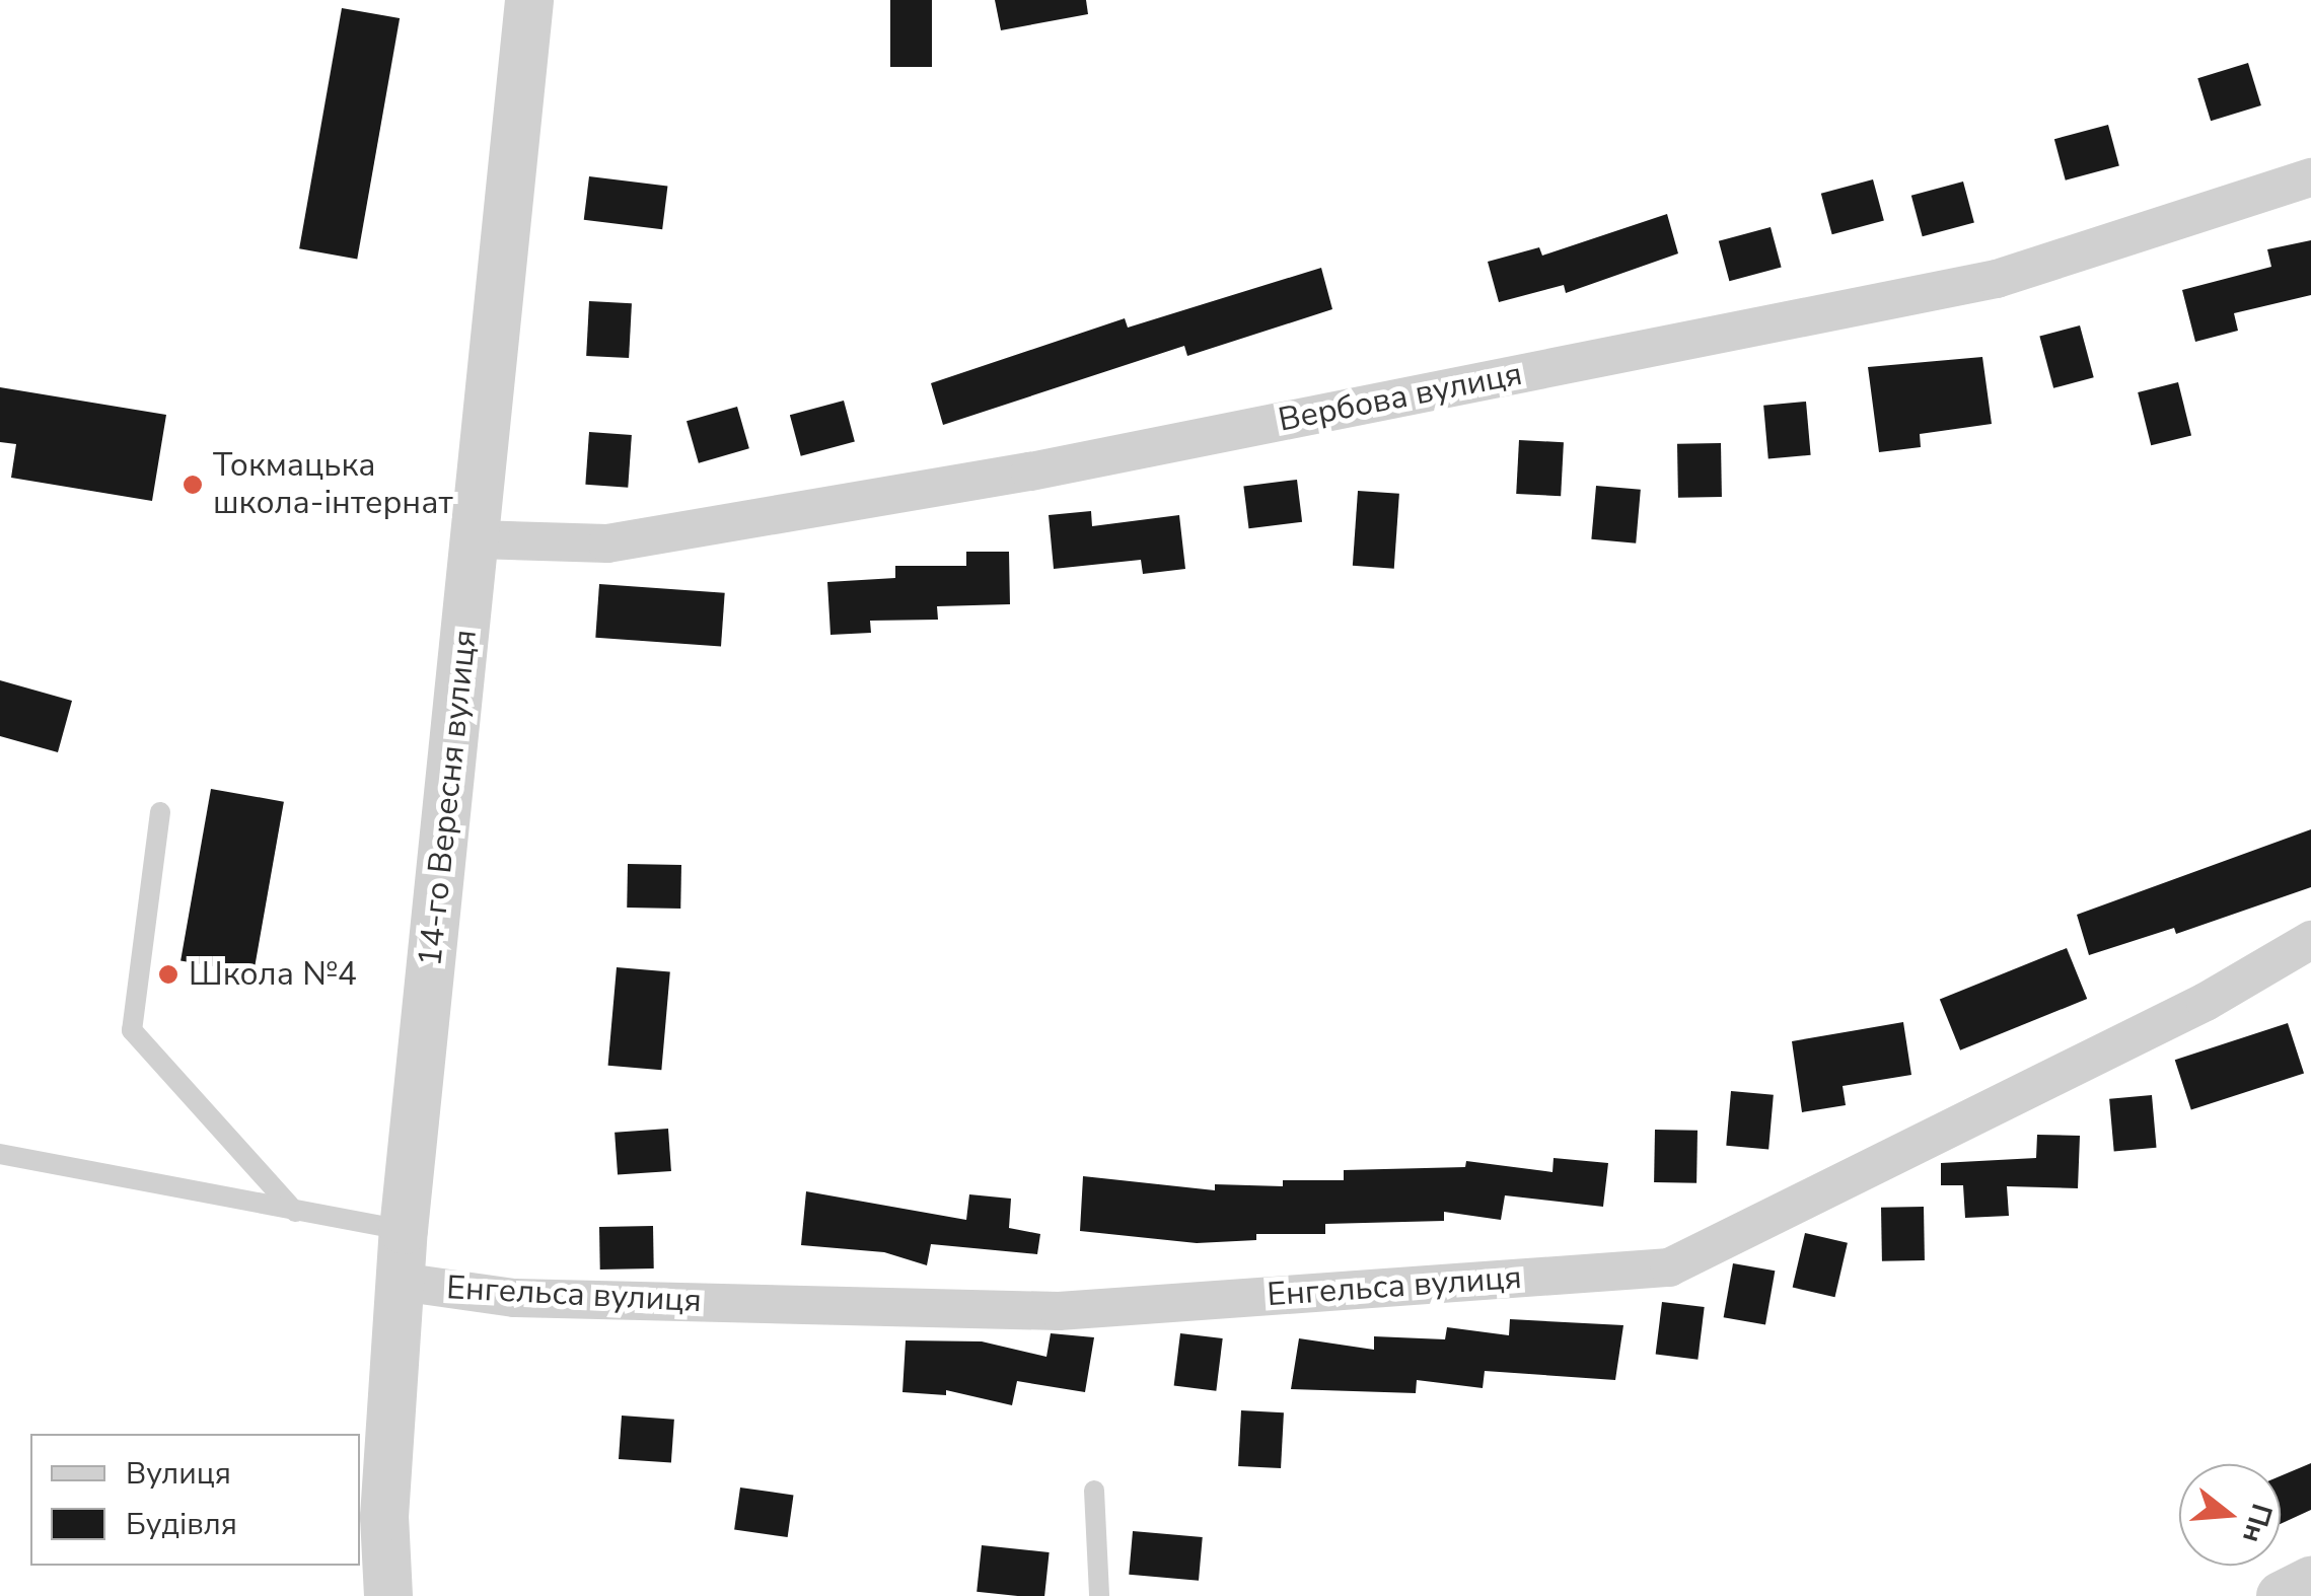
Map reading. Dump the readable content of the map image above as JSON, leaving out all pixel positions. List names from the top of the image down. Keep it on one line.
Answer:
{"streets":{"street":["Вербова вулиця","14-го Вересня вулиця","Енгельса вулиця"]},"crossings":[["Вербова вулиця","14-го Вересня вулиця"],["14-го Вересня вулиця","Енгельса вулиця"]],"places":["Токмацька школа-інтернат","Школа №4"],"legend":["Вулиця","Будівля"],"north":"right"}
